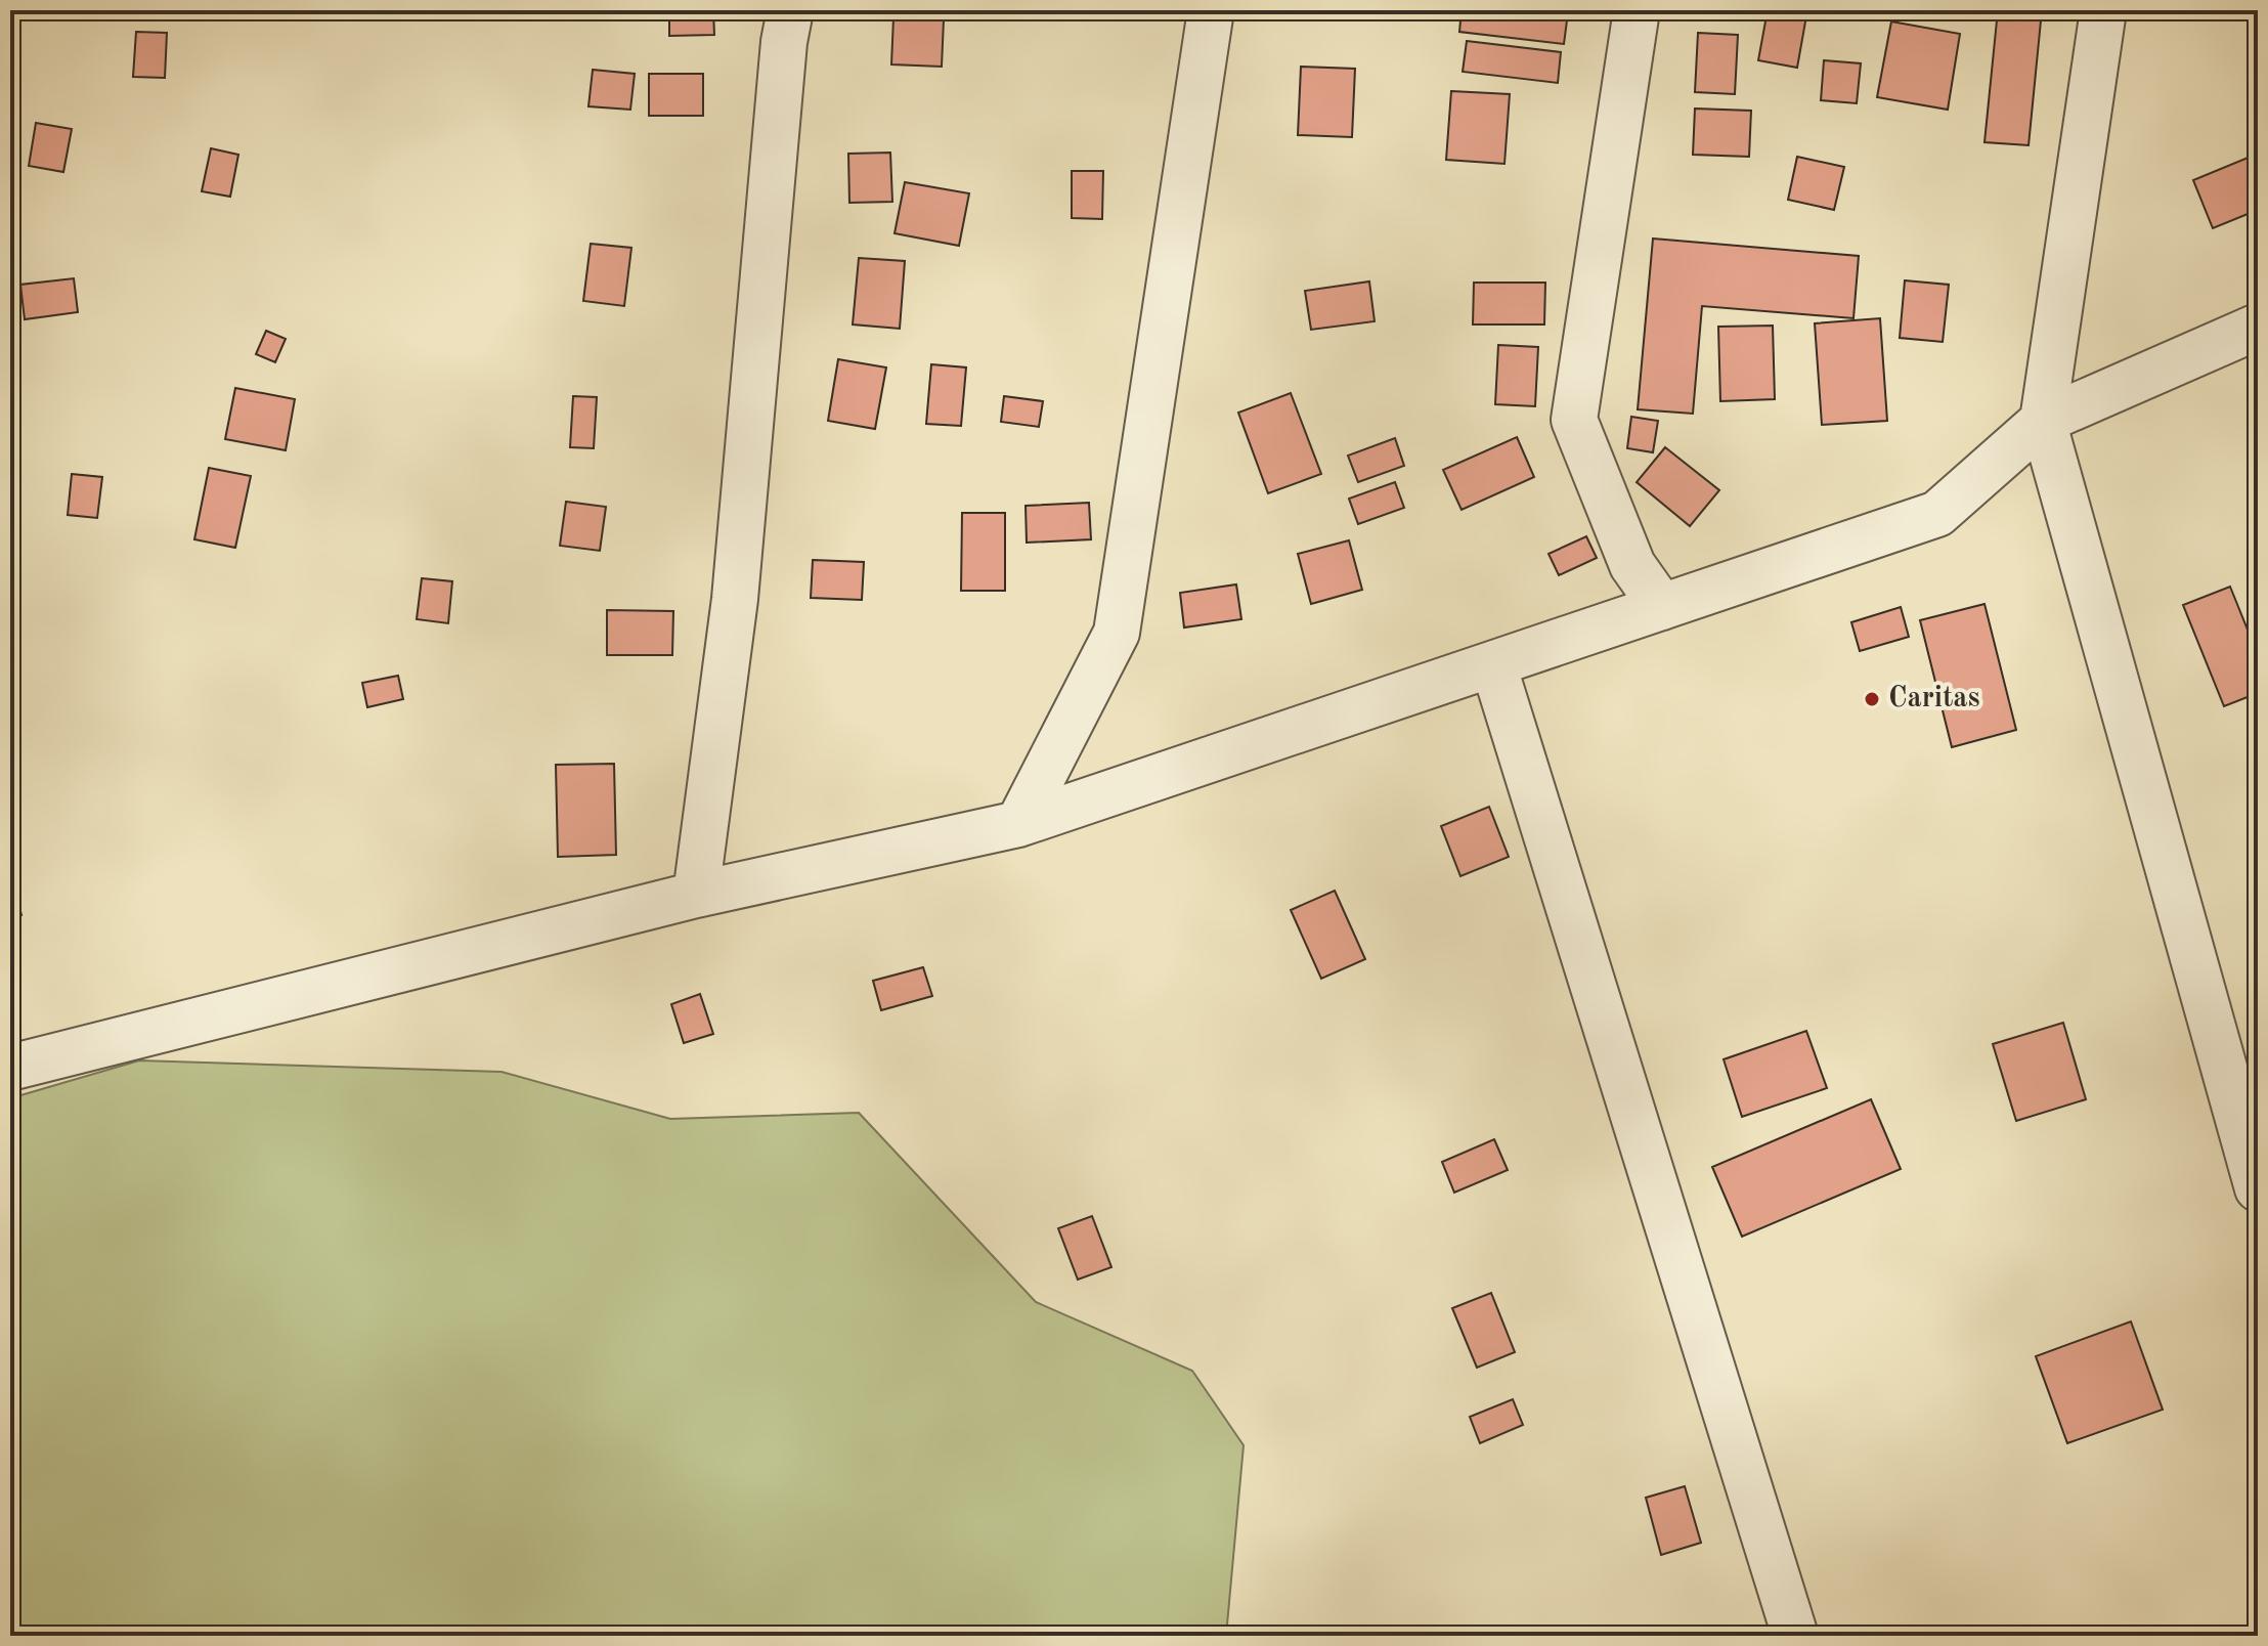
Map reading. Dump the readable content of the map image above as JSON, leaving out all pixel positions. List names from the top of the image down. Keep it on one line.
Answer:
{"places":["Caritas"]}
